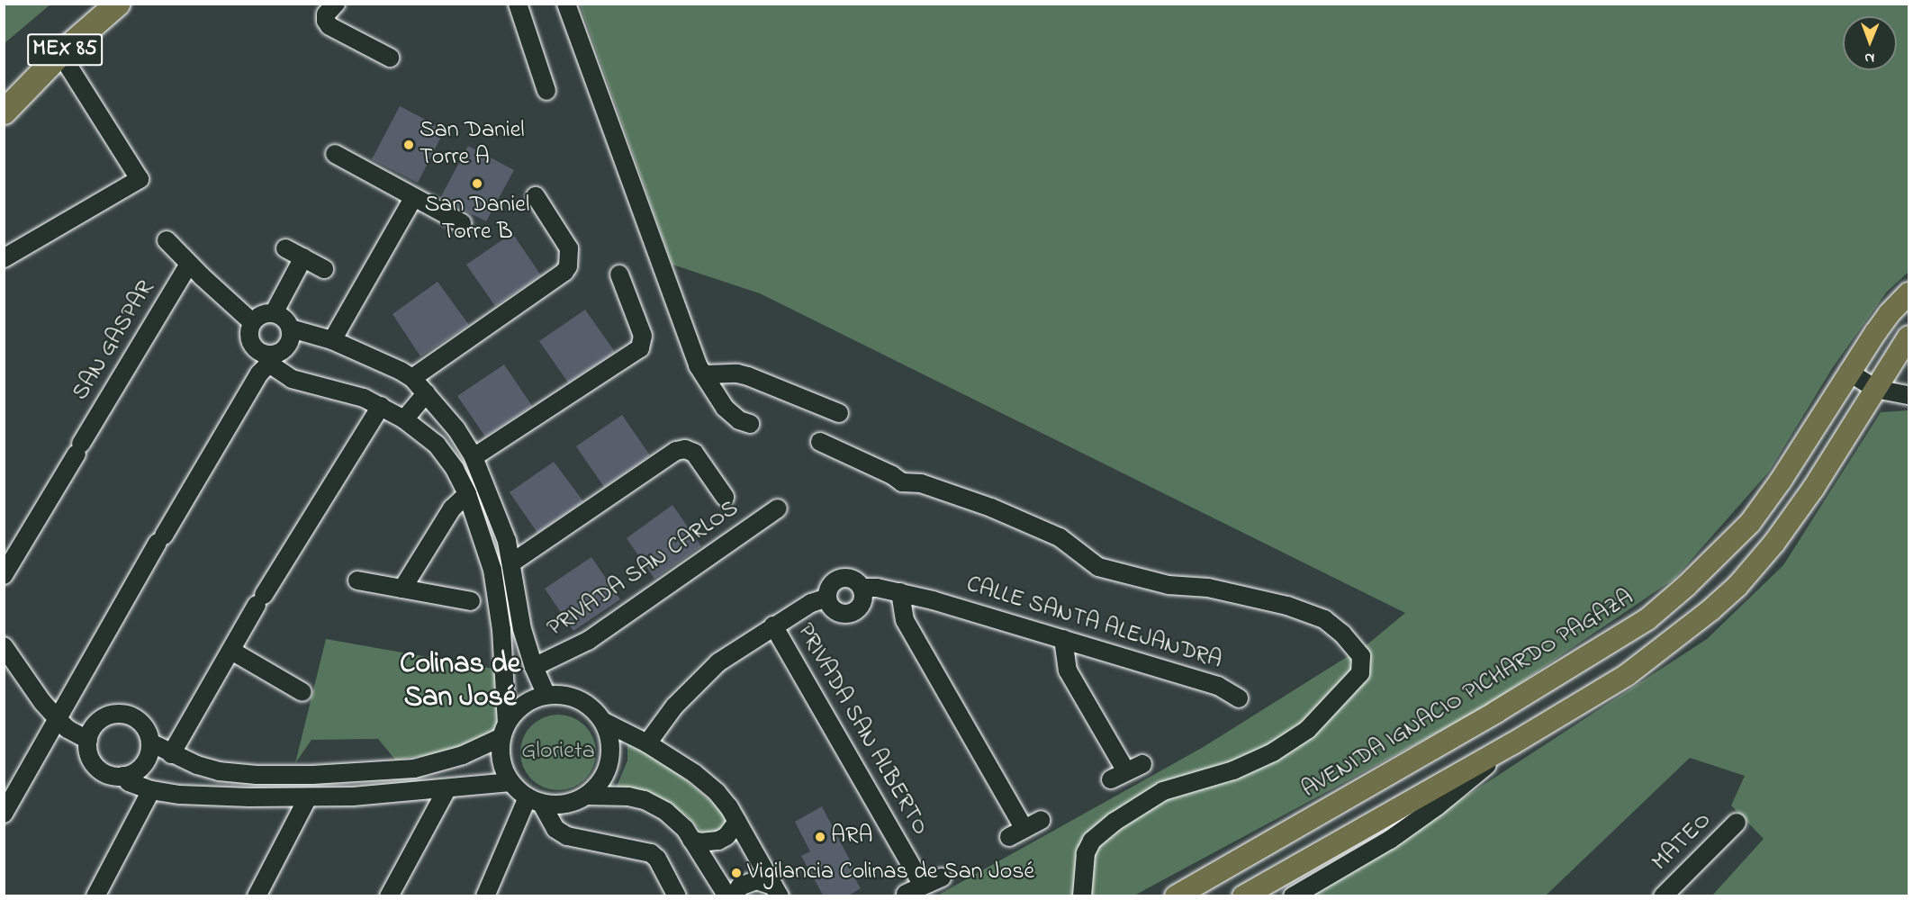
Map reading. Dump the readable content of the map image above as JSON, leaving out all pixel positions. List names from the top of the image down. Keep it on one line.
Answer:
{"streets":{"highway":["MEX 85"],"main road":["AVENIDA IGNACIO PICHARDO PAGAZA"],"street":["SAN GASPAR","PRIVADA SAN CARLOS","CALLE SANTA ALEJANDRA","PRIVADA SAN ALBERTO","MATEO"]},"districts":["Colinas de San José"],"parks":["Glorieta"],"places":["San Daniel Torre A","San Daniel Torre B","ARA","Vigilancia Colinas de San José"],"north":"bottom"}
